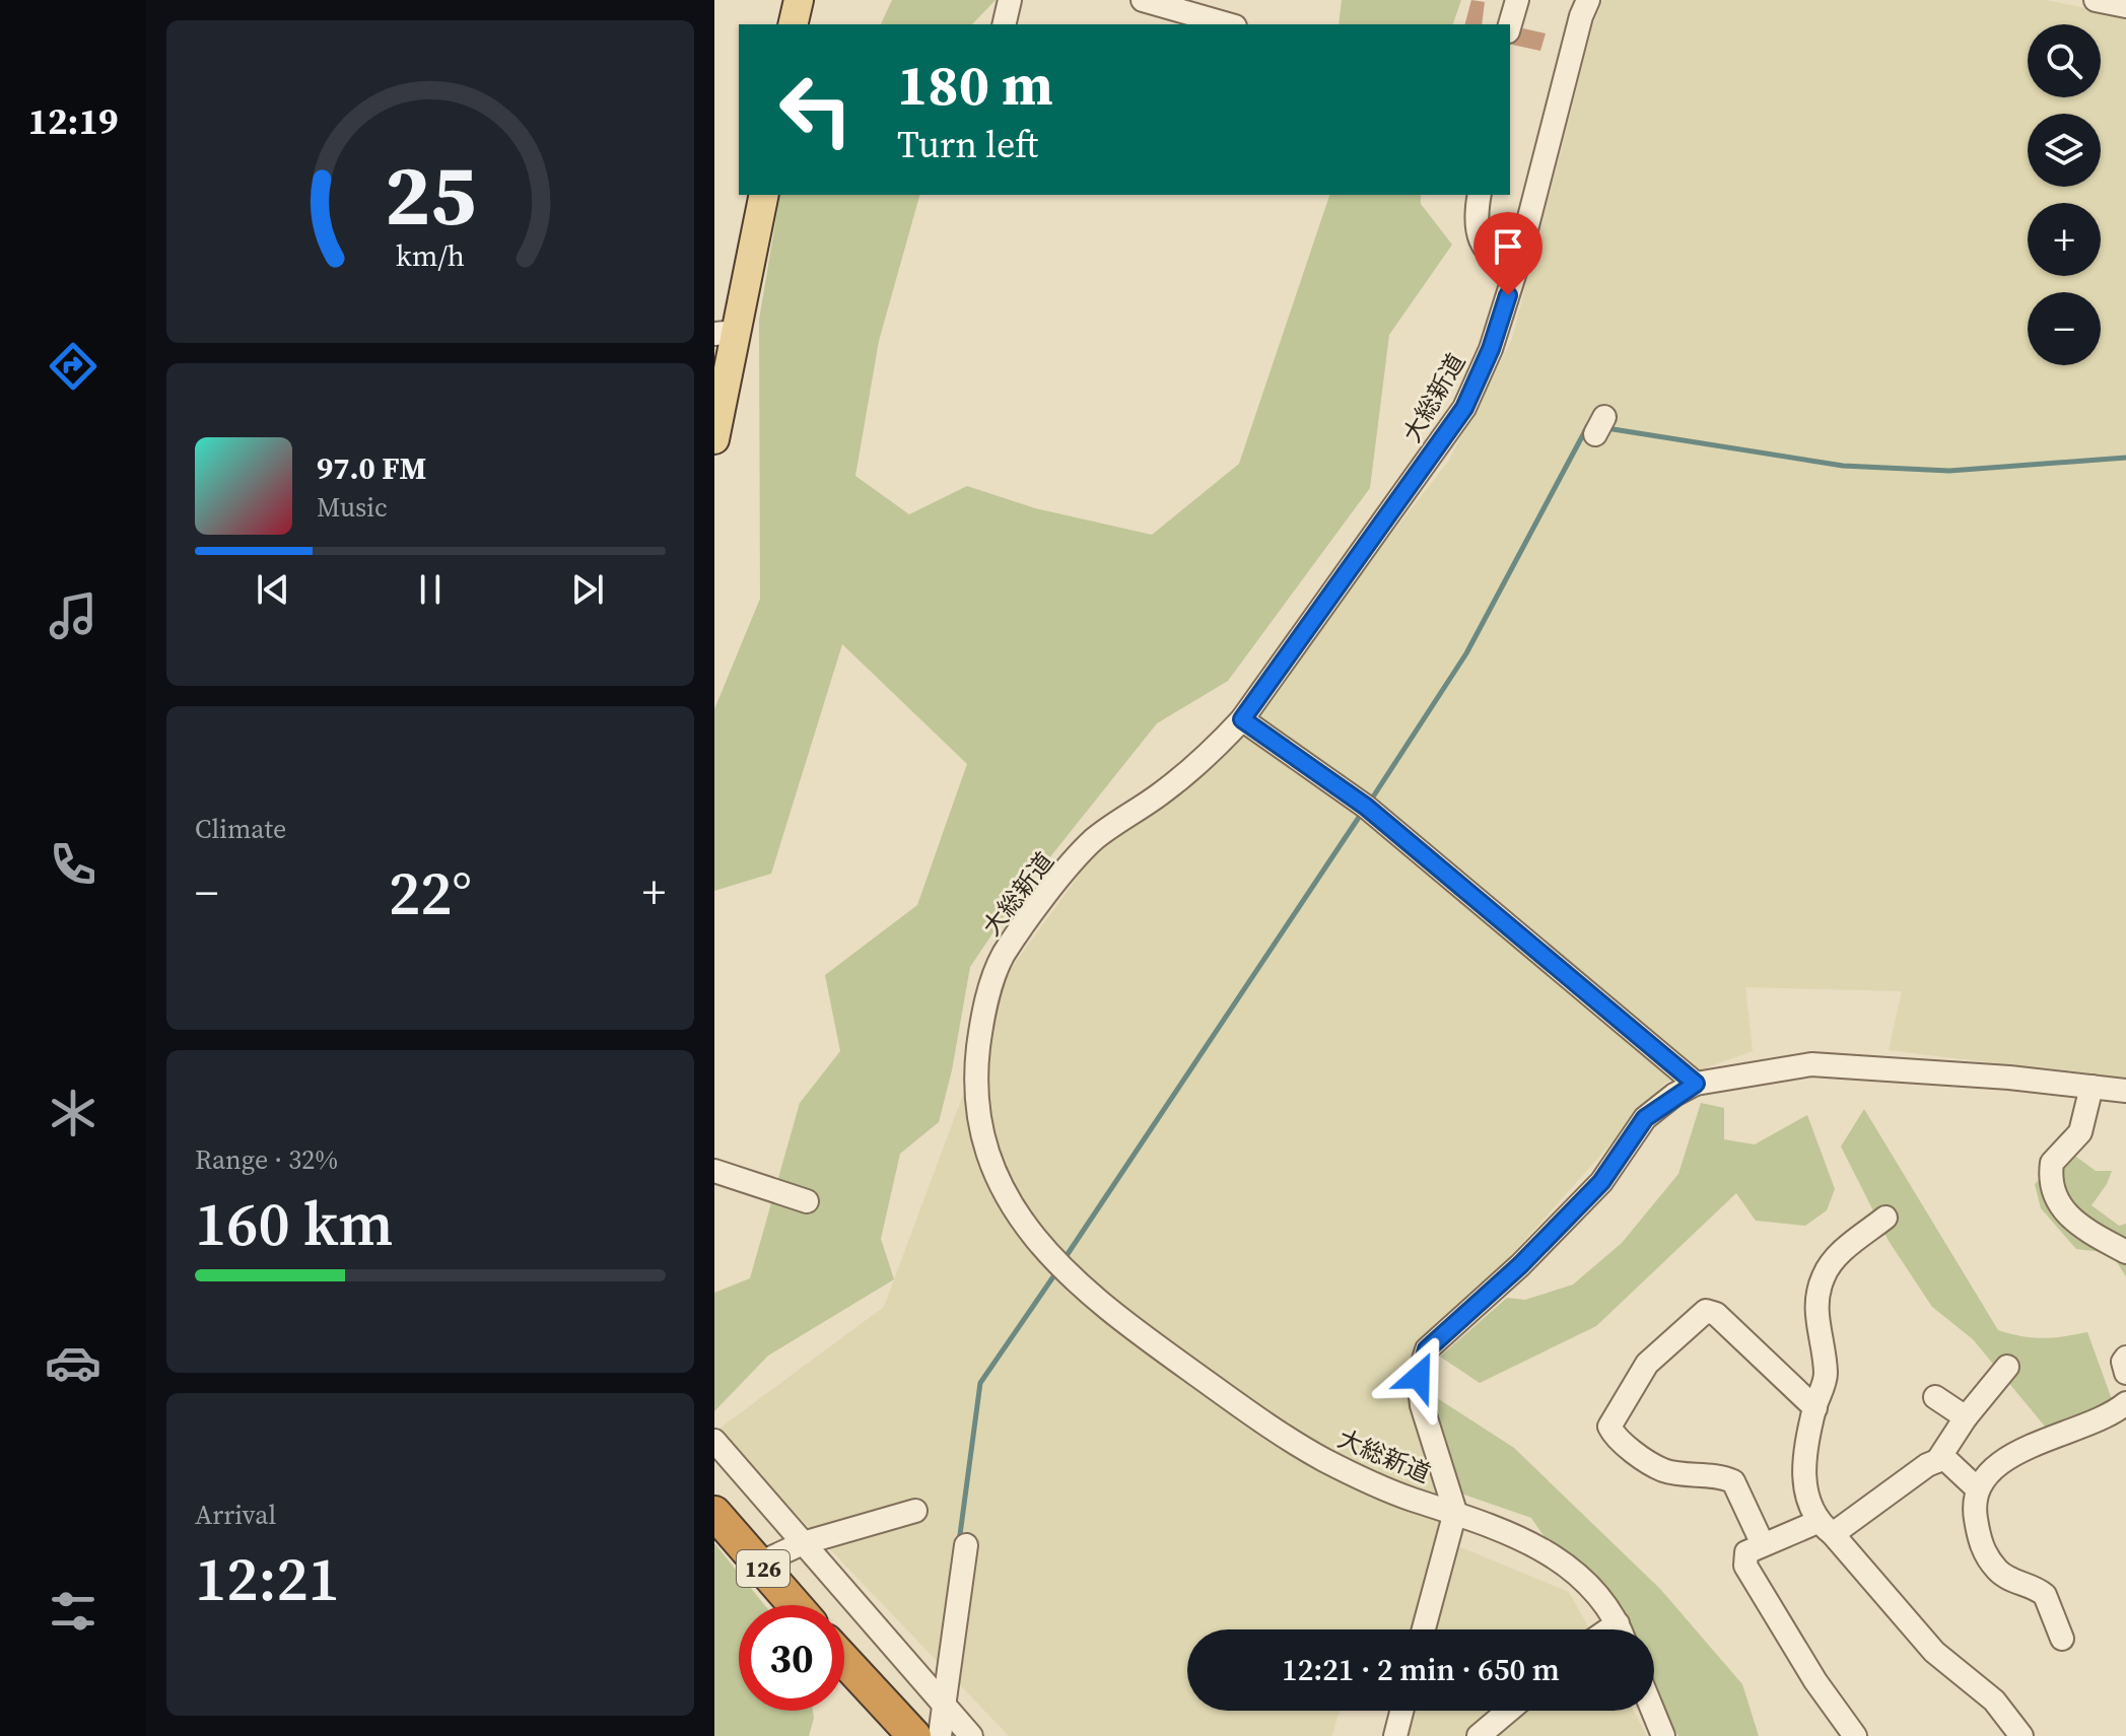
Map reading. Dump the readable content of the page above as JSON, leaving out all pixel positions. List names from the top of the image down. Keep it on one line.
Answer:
{"streets":{"highway":["126"],"street":["大総新道"]},"page":{"tabs":"12:19","map_buttons":["+","−"],"turn":["180 m","Turn left"],"song":["97.0 FM","Music"],"tile":["Climate",["Range · 32%","160 km"],["Arrival","12:21"]],"heat":["−","22°","+"],"limit":"30","trip":"12:21 · 2 min · 650 m","gauge":["25","km/h"]}}
